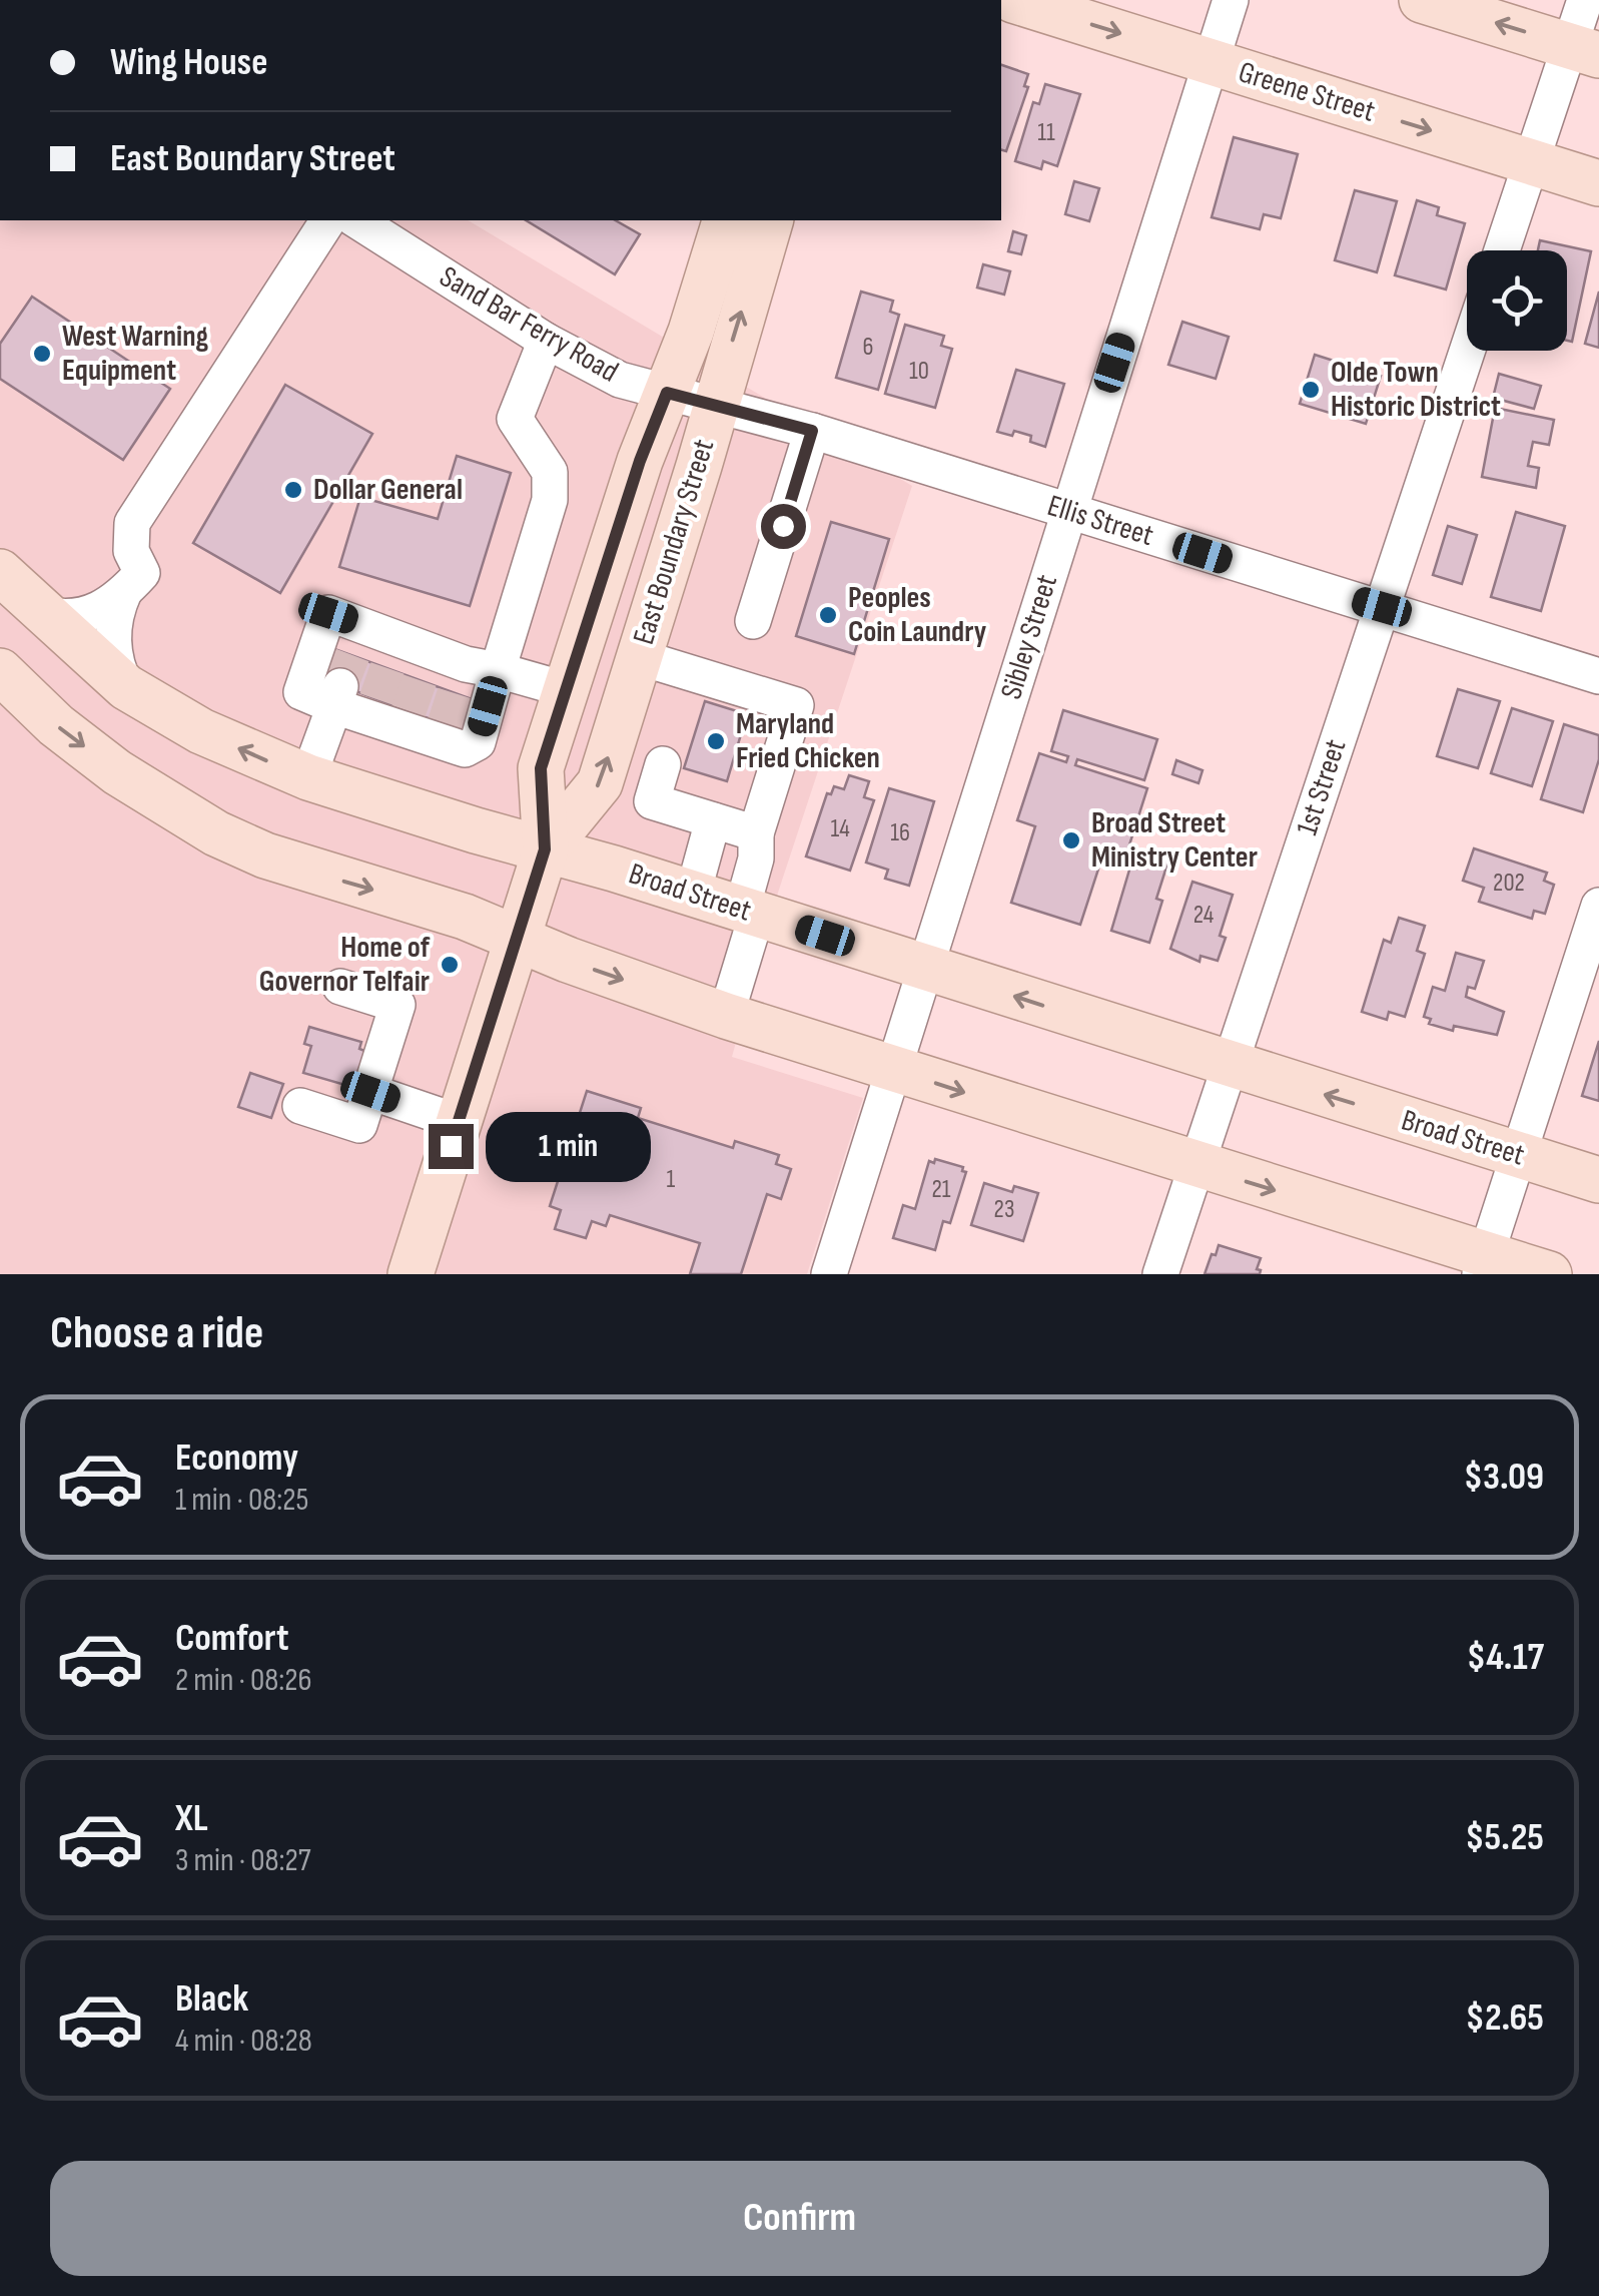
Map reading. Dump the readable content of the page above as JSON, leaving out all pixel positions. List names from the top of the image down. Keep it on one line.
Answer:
{"streets":{"main road":["Greene Street","East Boundary Street","Broad Street"],"street":["Sand Bar Ferry Road","Ellis Street","Sibley Street","1st Street"]},"crossings":[["Greene Street","Sibley Street"],["Sand Bar Ferry Road","Ellis Street"],["Sand Bar Ferry Road","East Boundary Street"],["Ellis Street","East Boundary Street"],["Ellis Street","Sibley Street"],["Ellis Street","1st Street"],["East Boundary Street","Broad Street"],["Sibley Street","Broad Street"],["1st Street","Broad Street"]],"one_way":["Greene Street"],"places":["West Warning Equipment","Olde Town Historic District","Dollar General","Peoples Coin Laundry","Maryland Fried Chicken","Broad Street Ministry Center","Home of Governor Telfair"],"house_numbers":["11","6","10","14","16","202","24","1","21","23"],"page":{"banner":["Wing House","East Boundary Street"],"bubble":"1 min","heading":"Choose a ride","list":[{"name":"Economy","note":"1 min · 08:25","value":"$3.09"},{"name":"Comfort","note":"2 min · 08:26","value":"$4.17"},{"name":"XL","note":"3 min · 08:27","value":"$5.25"},{"name":"Black","note":"4 min · 08:28","value":"$2.65"}],"buttons":"Confirm"}}
